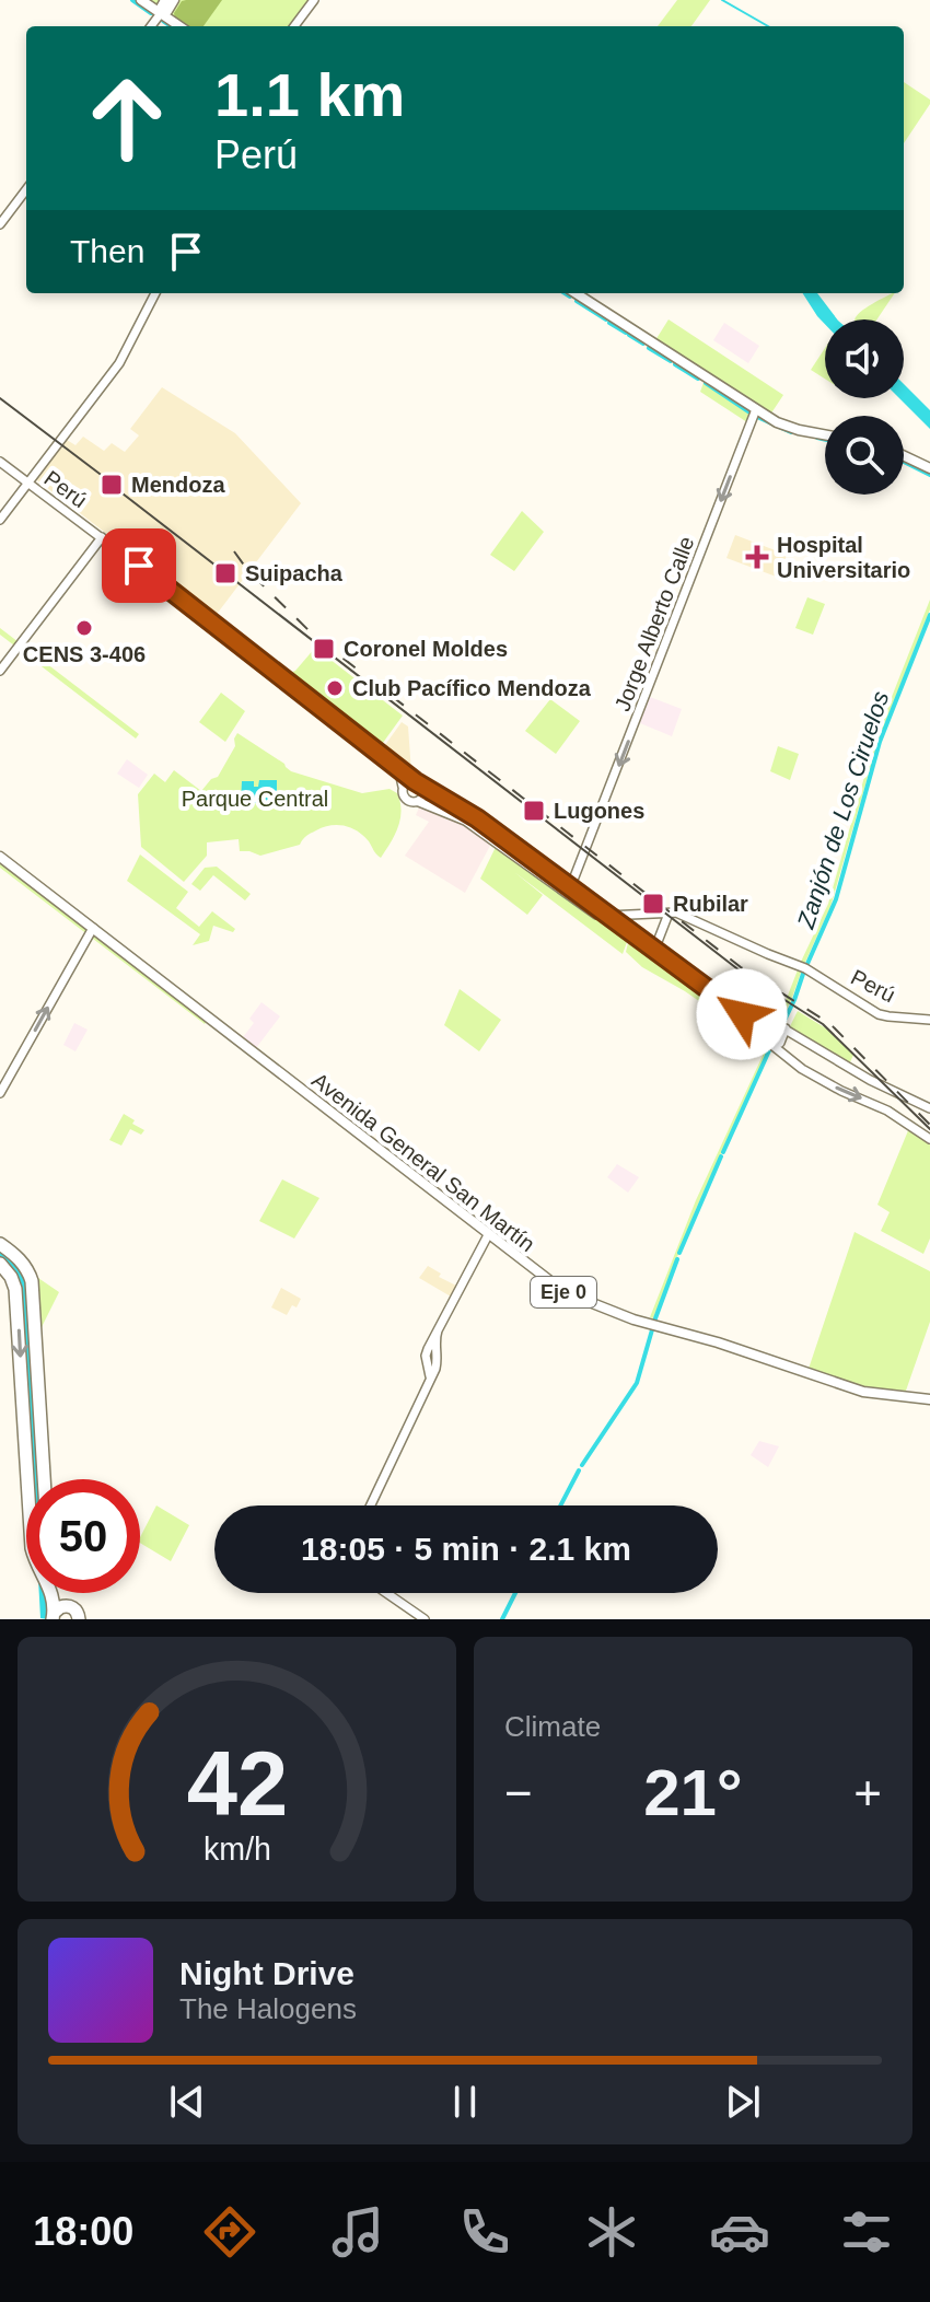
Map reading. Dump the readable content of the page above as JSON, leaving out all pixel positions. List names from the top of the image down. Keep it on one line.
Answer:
{"streets":{"main road":["Perú","Jorge Alberto Calle","Avenida General San Martín","Eje 0"]},"crossings":[["Perú","Jorge Alberto Calle"]],"one_way":["Jorge Alberto Calle"],"water":["Zanjón de Los Ciruelos"],"parks":["Parque Central"],"places":{"transit":["Mendoza","Suipacha","Coronel Moldes","Lugones","Rubilar"],"health":["Hospital Universitario"],"other":["CENS 3-406","Club Pacífico Mendoza"]},"page":{"turn":["1.1 km","Perú"],"then":"Then","limit":"50","trip":"18:05 · 5 min · 2.1 km","tile":"Climate","heat":["−","21°","+"],"song":["Night Drive","The Halogens"],"tabs":"18:00","gauge":["42","km/h"]}}
